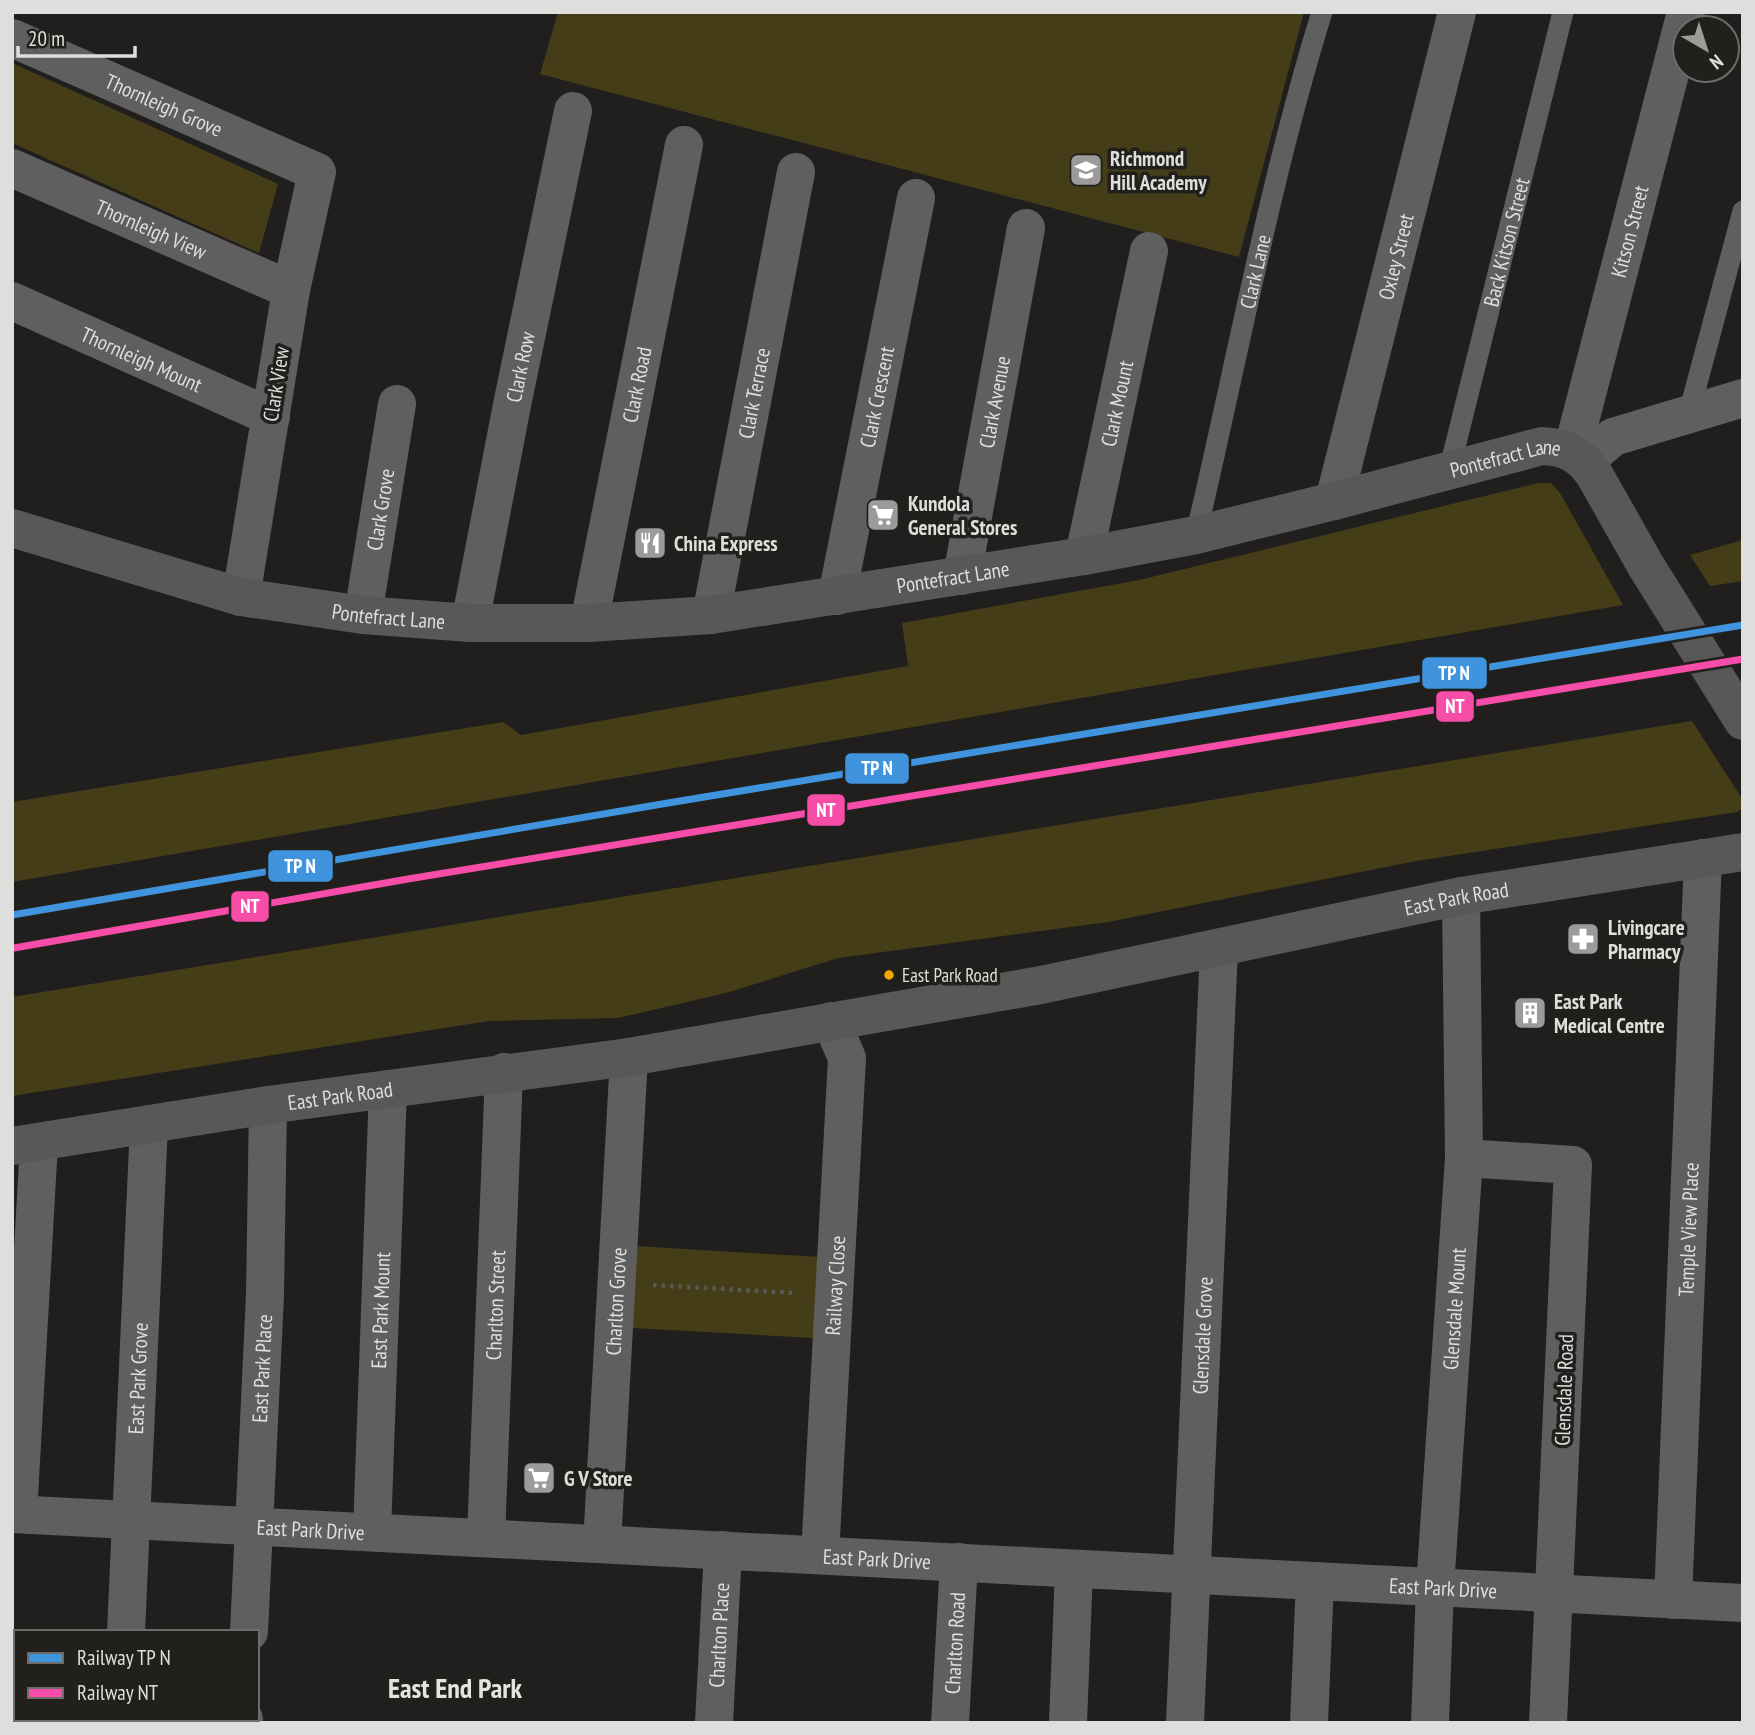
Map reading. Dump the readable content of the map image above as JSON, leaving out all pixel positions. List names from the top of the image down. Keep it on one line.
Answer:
{"streets":{"street":["Thornleigh Grove","Thornleigh View","Kitson Street","Oxley Street","Thornleigh Mount","Clark Row","Clark View","Clark Road","Clark Terrace","Clark Crescent","Clark Avenue","Clark Mount","Pontefract Lane","Clark Grove","East Park Road","Temple View Place","Railway Close","Charlton Grove","Charlton Street","East Park Mount","Glensdale Mount","Glensdale Grove","East Park Place","East Park Grove","Glensdale Road","East Park Drive","Charlton Place","Charlton Road"],"lane":["Back Kitson Street","Clark Lane"]},"crossings":[["Thornleigh Grove","Clark View"],["Thornleigh View","Clark View"],["Kitson Street","Pontefract Lane"],["Back Kitson Street","Pontefract Lane"],["Oxley Street","Pontefract Lane"],["Clark Lane","Pontefract Lane"],["Thornleigh Mount","Clark View"],["Clark Row","Pontefract Lane"],["Clark View","Pontefract Lane"],["Clark Road","Pontefract Lane"],["Clark Terrace","Pontefract Lane"],["Clark Crescent","Pontefract Lane"],["Clark Avenue","Pontefract Lane"],["Clark Mount","Pontefract Lane"],["Pontefract Lane","Clark Grove"],["East Park Road","Temple View Place"],["East Park Road","Railway Close"],["East Park Road","Charlton Grove"],["East Park Road","Charlton Street"],["East Park Road","East Park Mount"],["East Park Road","Glensdale Mount"],["East Park Road","Glensdale Grove"],["East Park Road","East Park Place"],["East Park Road","East Park Grove"],["Temple View Place","East Park Drive"],["Railway Close","East Park Drive"],["Charlton Grove","East Park Drive"],["Charlton Street","East Park Drive"],["East Park Mount","East Park Drive"],["Glensdale Mount","Glensdale Road"],["Glensdale Mount","East Park Drive"],["Glensdale Grove","East Park Drive"],["East Park Place","East Park Drive"],["East Park Grove","East Park Drive"],["Glensdale Road","East Park Drive"],["East Park Drive","Charlton Place"],["East Park Drive","Charlton Road"]],"districts":["East End Park"],"places":{"school or university":["Richmond Hill Academy"],"supermarket":["Kundola General Stores","G V Store"],"restaurant":["China Express"],"pharmacy":["Livingcare Pharmacy"],"other":["East Park Road"],"building":["East Park Medical Centre"]},"lines":["rail line NT"],"legend":["Railway TP N","Railway NT"],"scale_bar":"20 m","north":"bottom right"}
